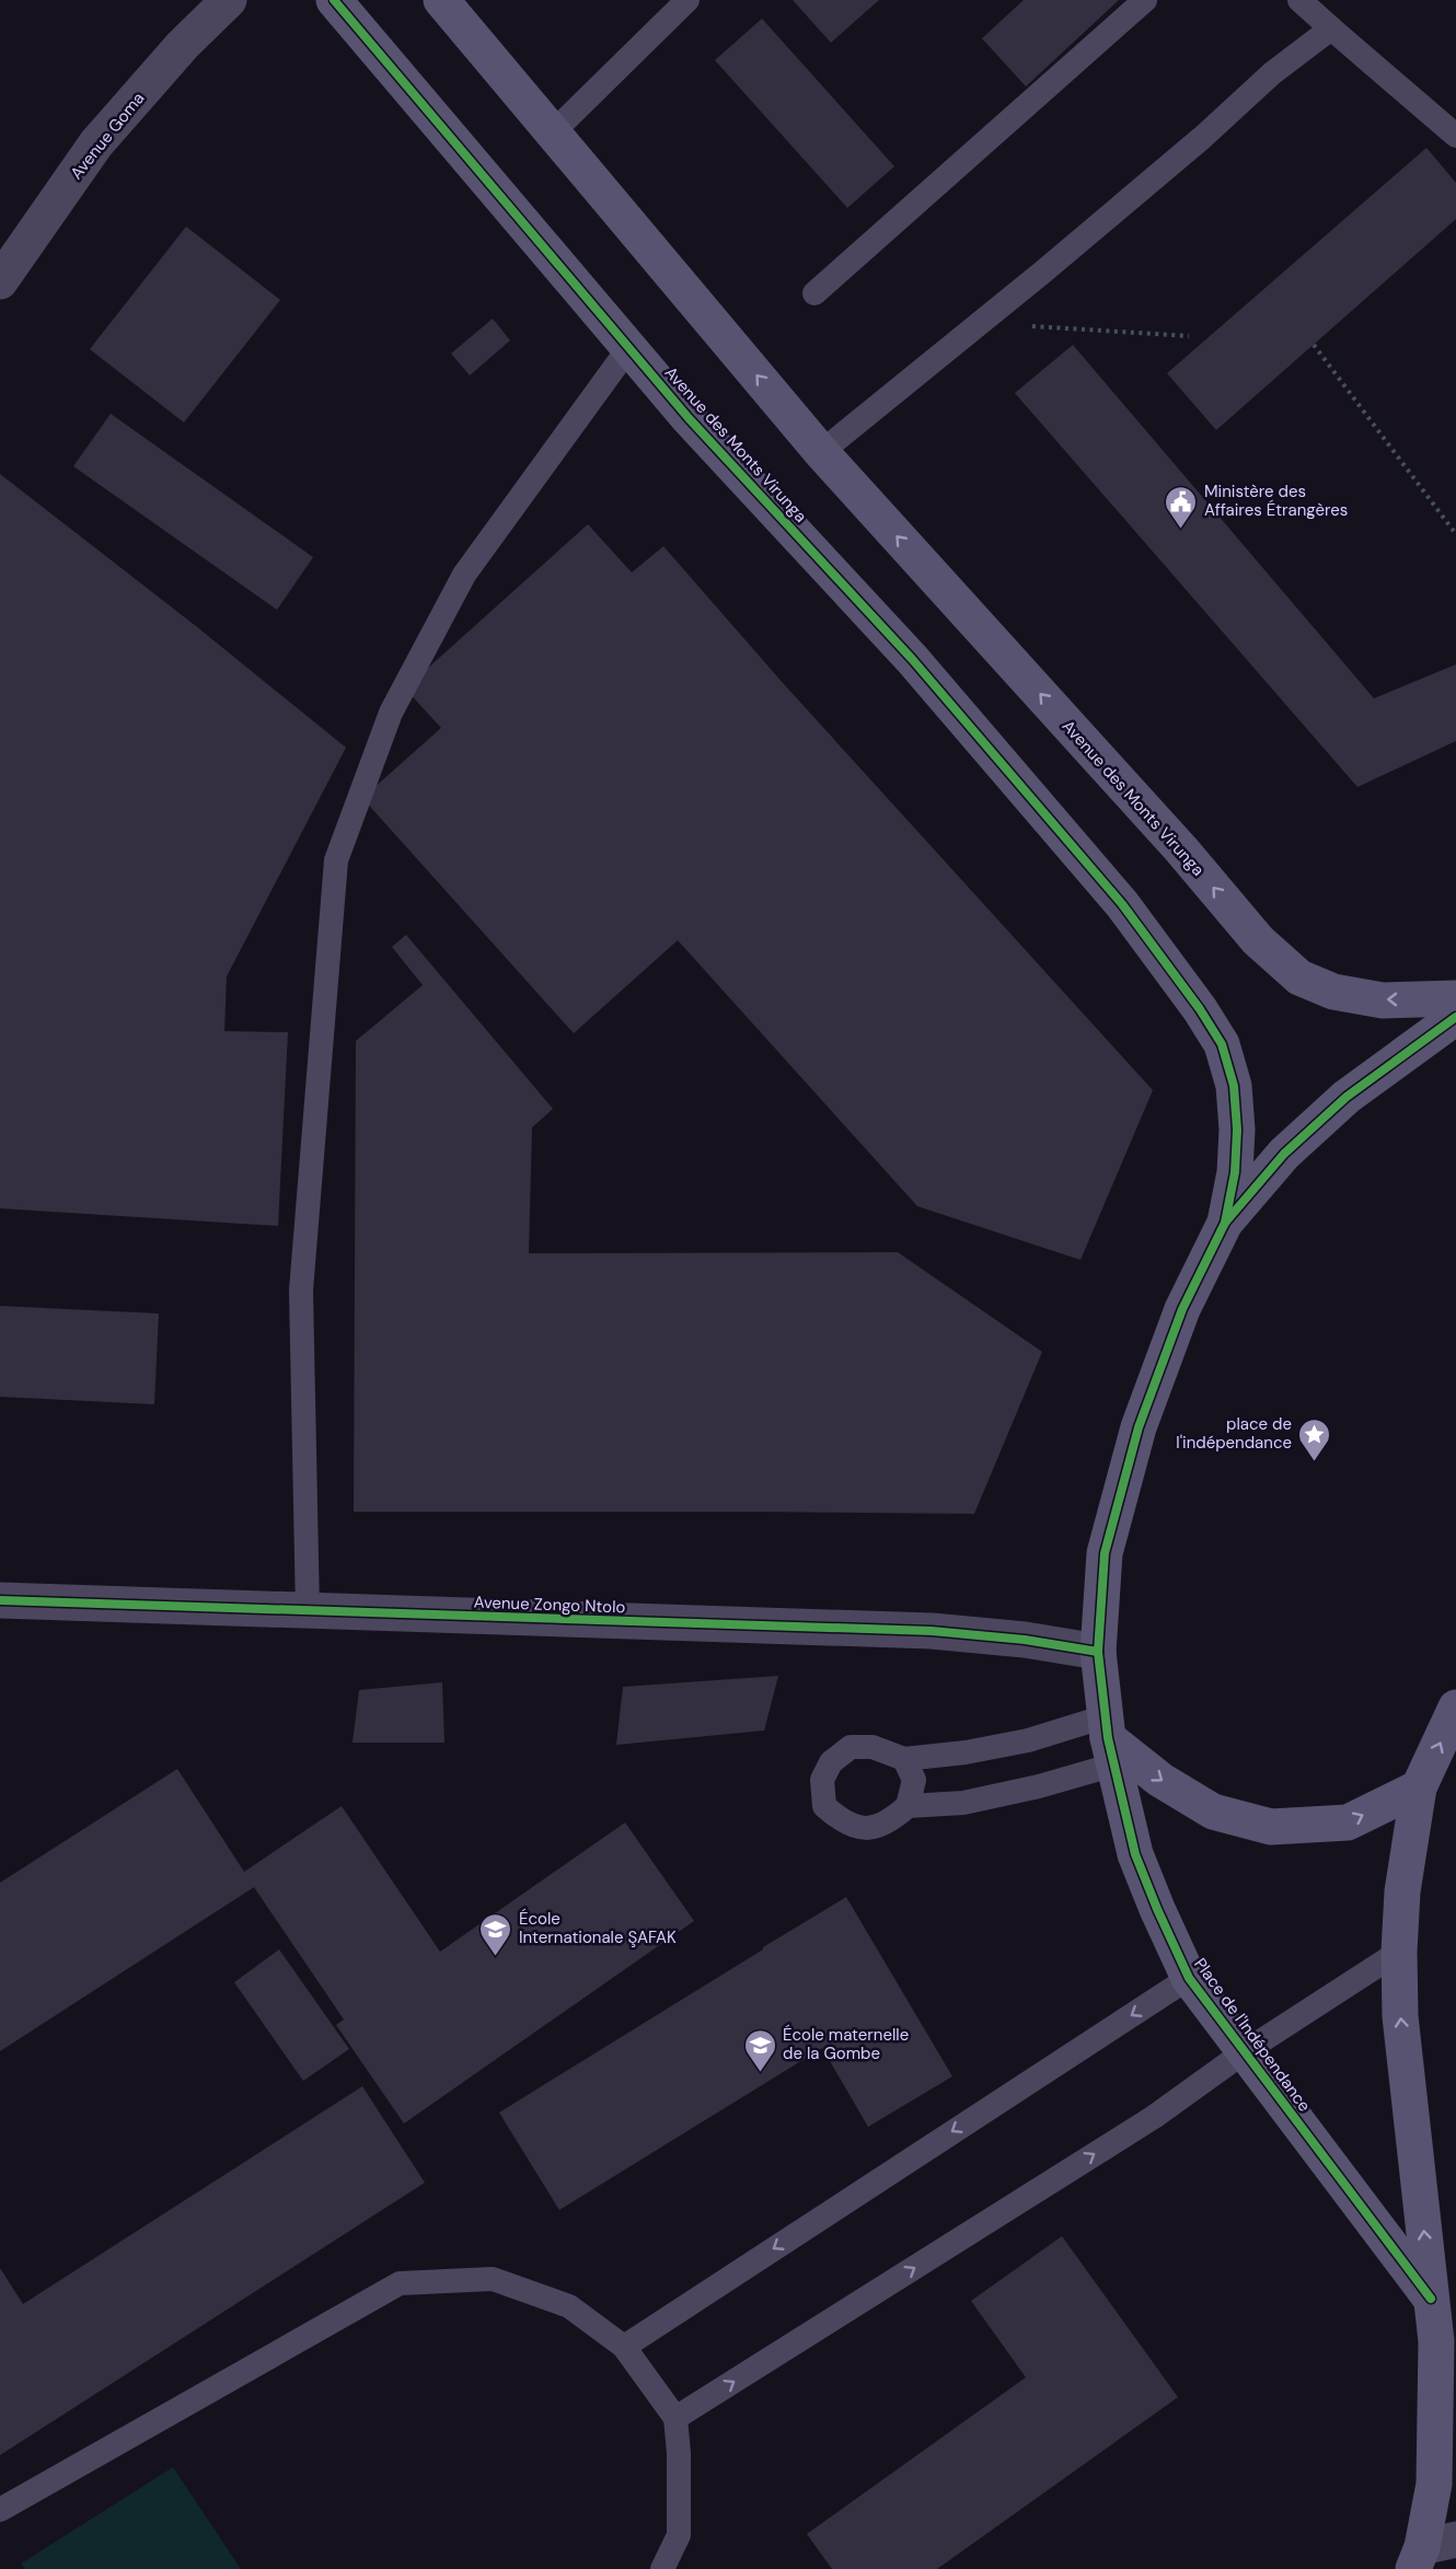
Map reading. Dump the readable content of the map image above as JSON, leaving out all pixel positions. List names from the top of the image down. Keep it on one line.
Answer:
{"streets":{"street":["Avenue Goma","Avenue des Monts Virunga","Avenue Zongo Ntolo","Place de l'Indépendance"]},"crossings":[["Avenue des Monts Virunga","Place de l'Indépendance"],["Avenue Zongo Ntolo","Place de l'Indépendance"]],"places":{"public building":["Ministère des Affaires Étrangères"],"place":["place de l'indépendance"],"school or university":["École Internationale ŞAFAK","École maternelle de la Gombe"]}}
